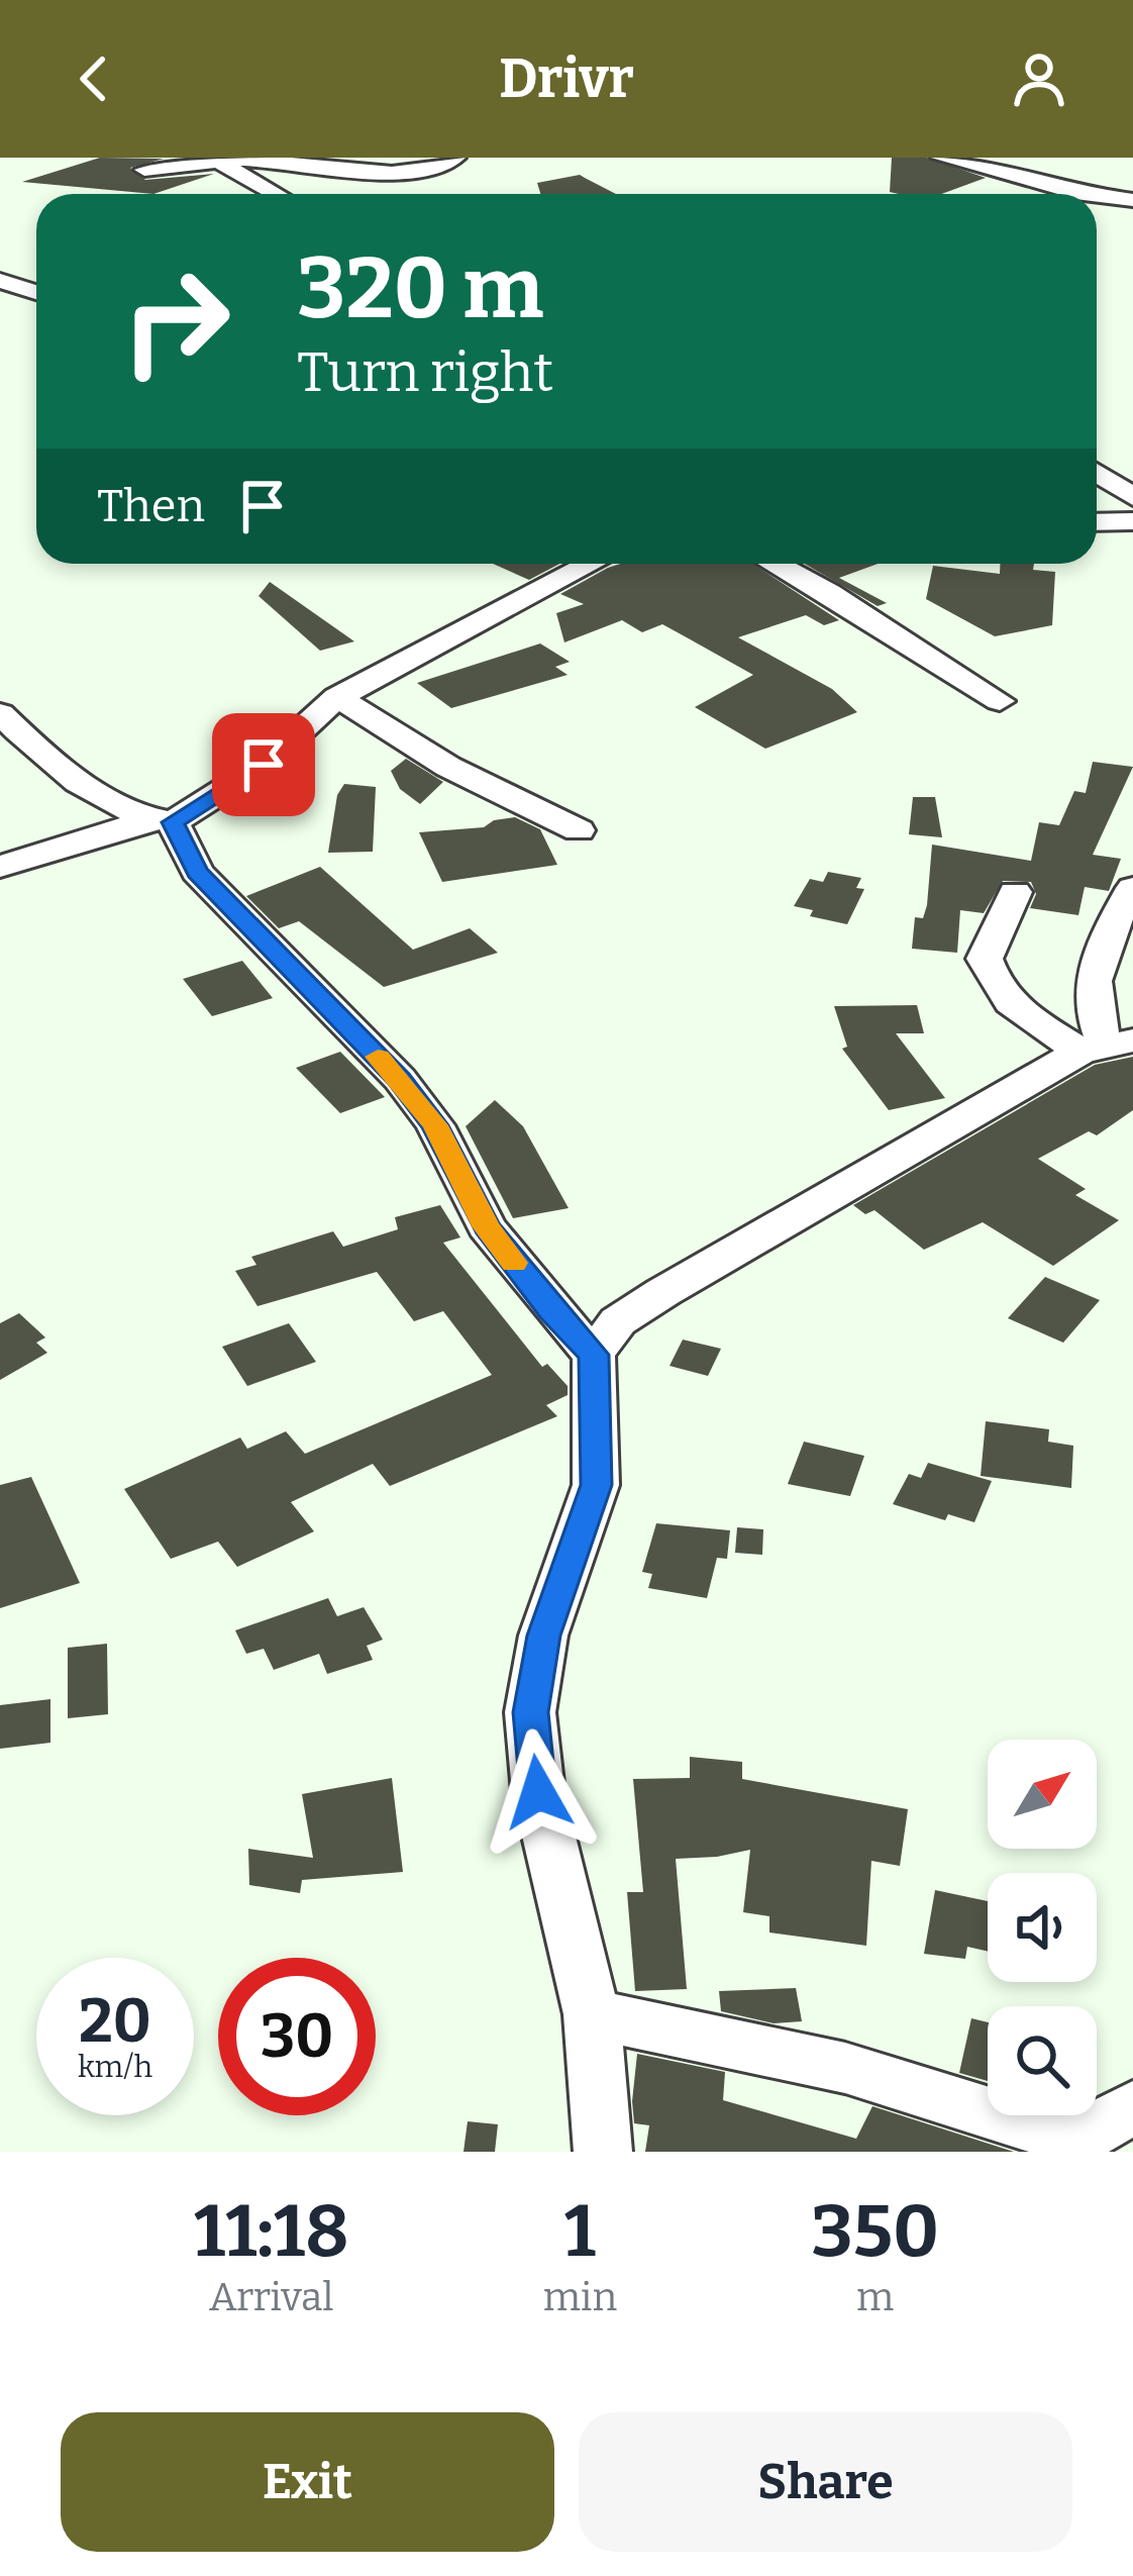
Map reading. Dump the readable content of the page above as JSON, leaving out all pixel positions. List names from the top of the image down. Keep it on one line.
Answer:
{"north":"top right","page":{"header":"Drivr","turn":["320 m","Turn right"],"then":"Then","speed":"20 km/h","limit":"30","eta":["11:18","Arrival","1","min","350","m"],"buttons":["Exit","Share"]}}
